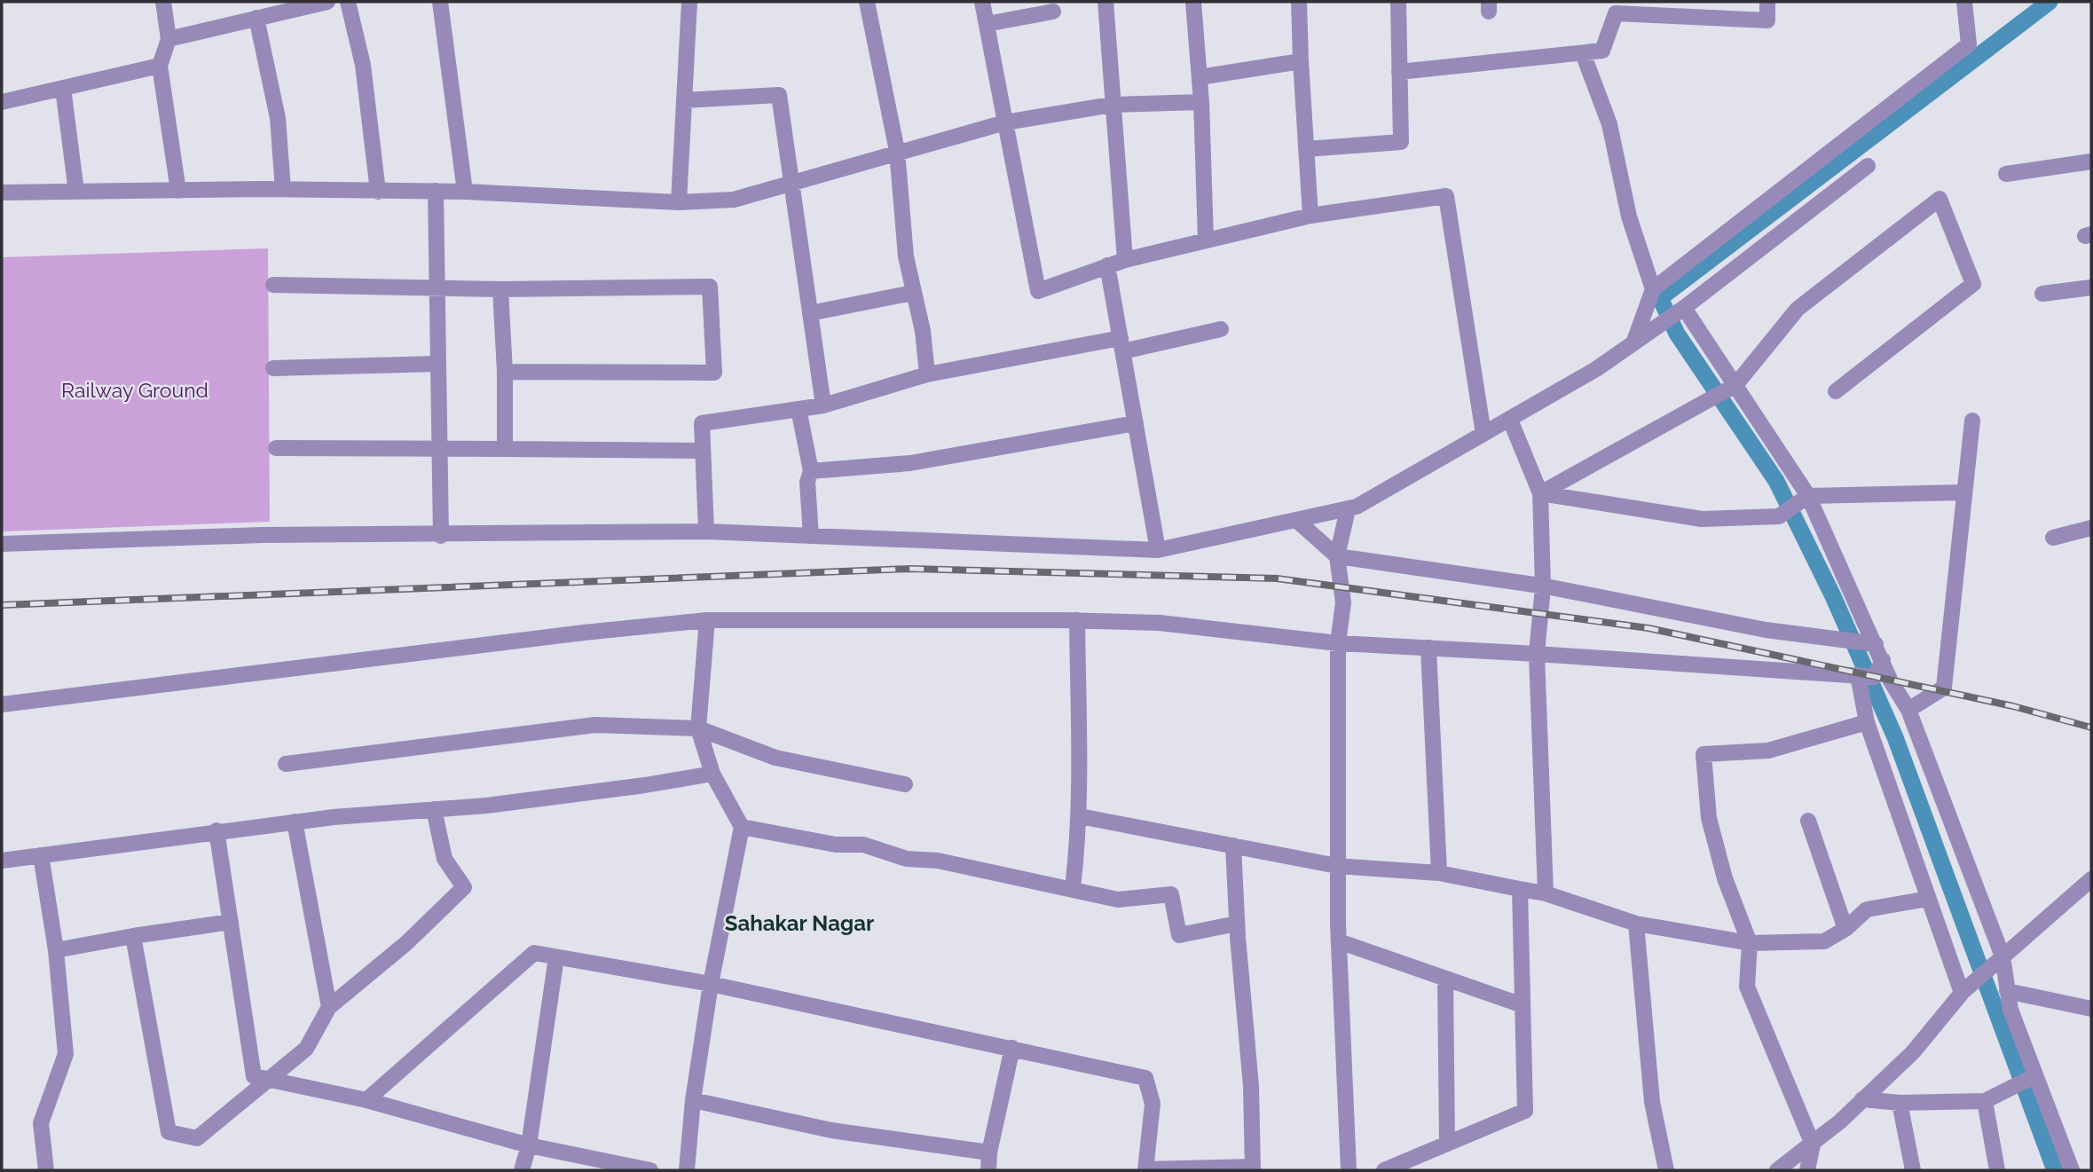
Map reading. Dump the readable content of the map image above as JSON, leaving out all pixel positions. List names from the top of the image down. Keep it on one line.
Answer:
{"districts":["Sahakar Nagar"],"parks":["Railway Ground"]}
